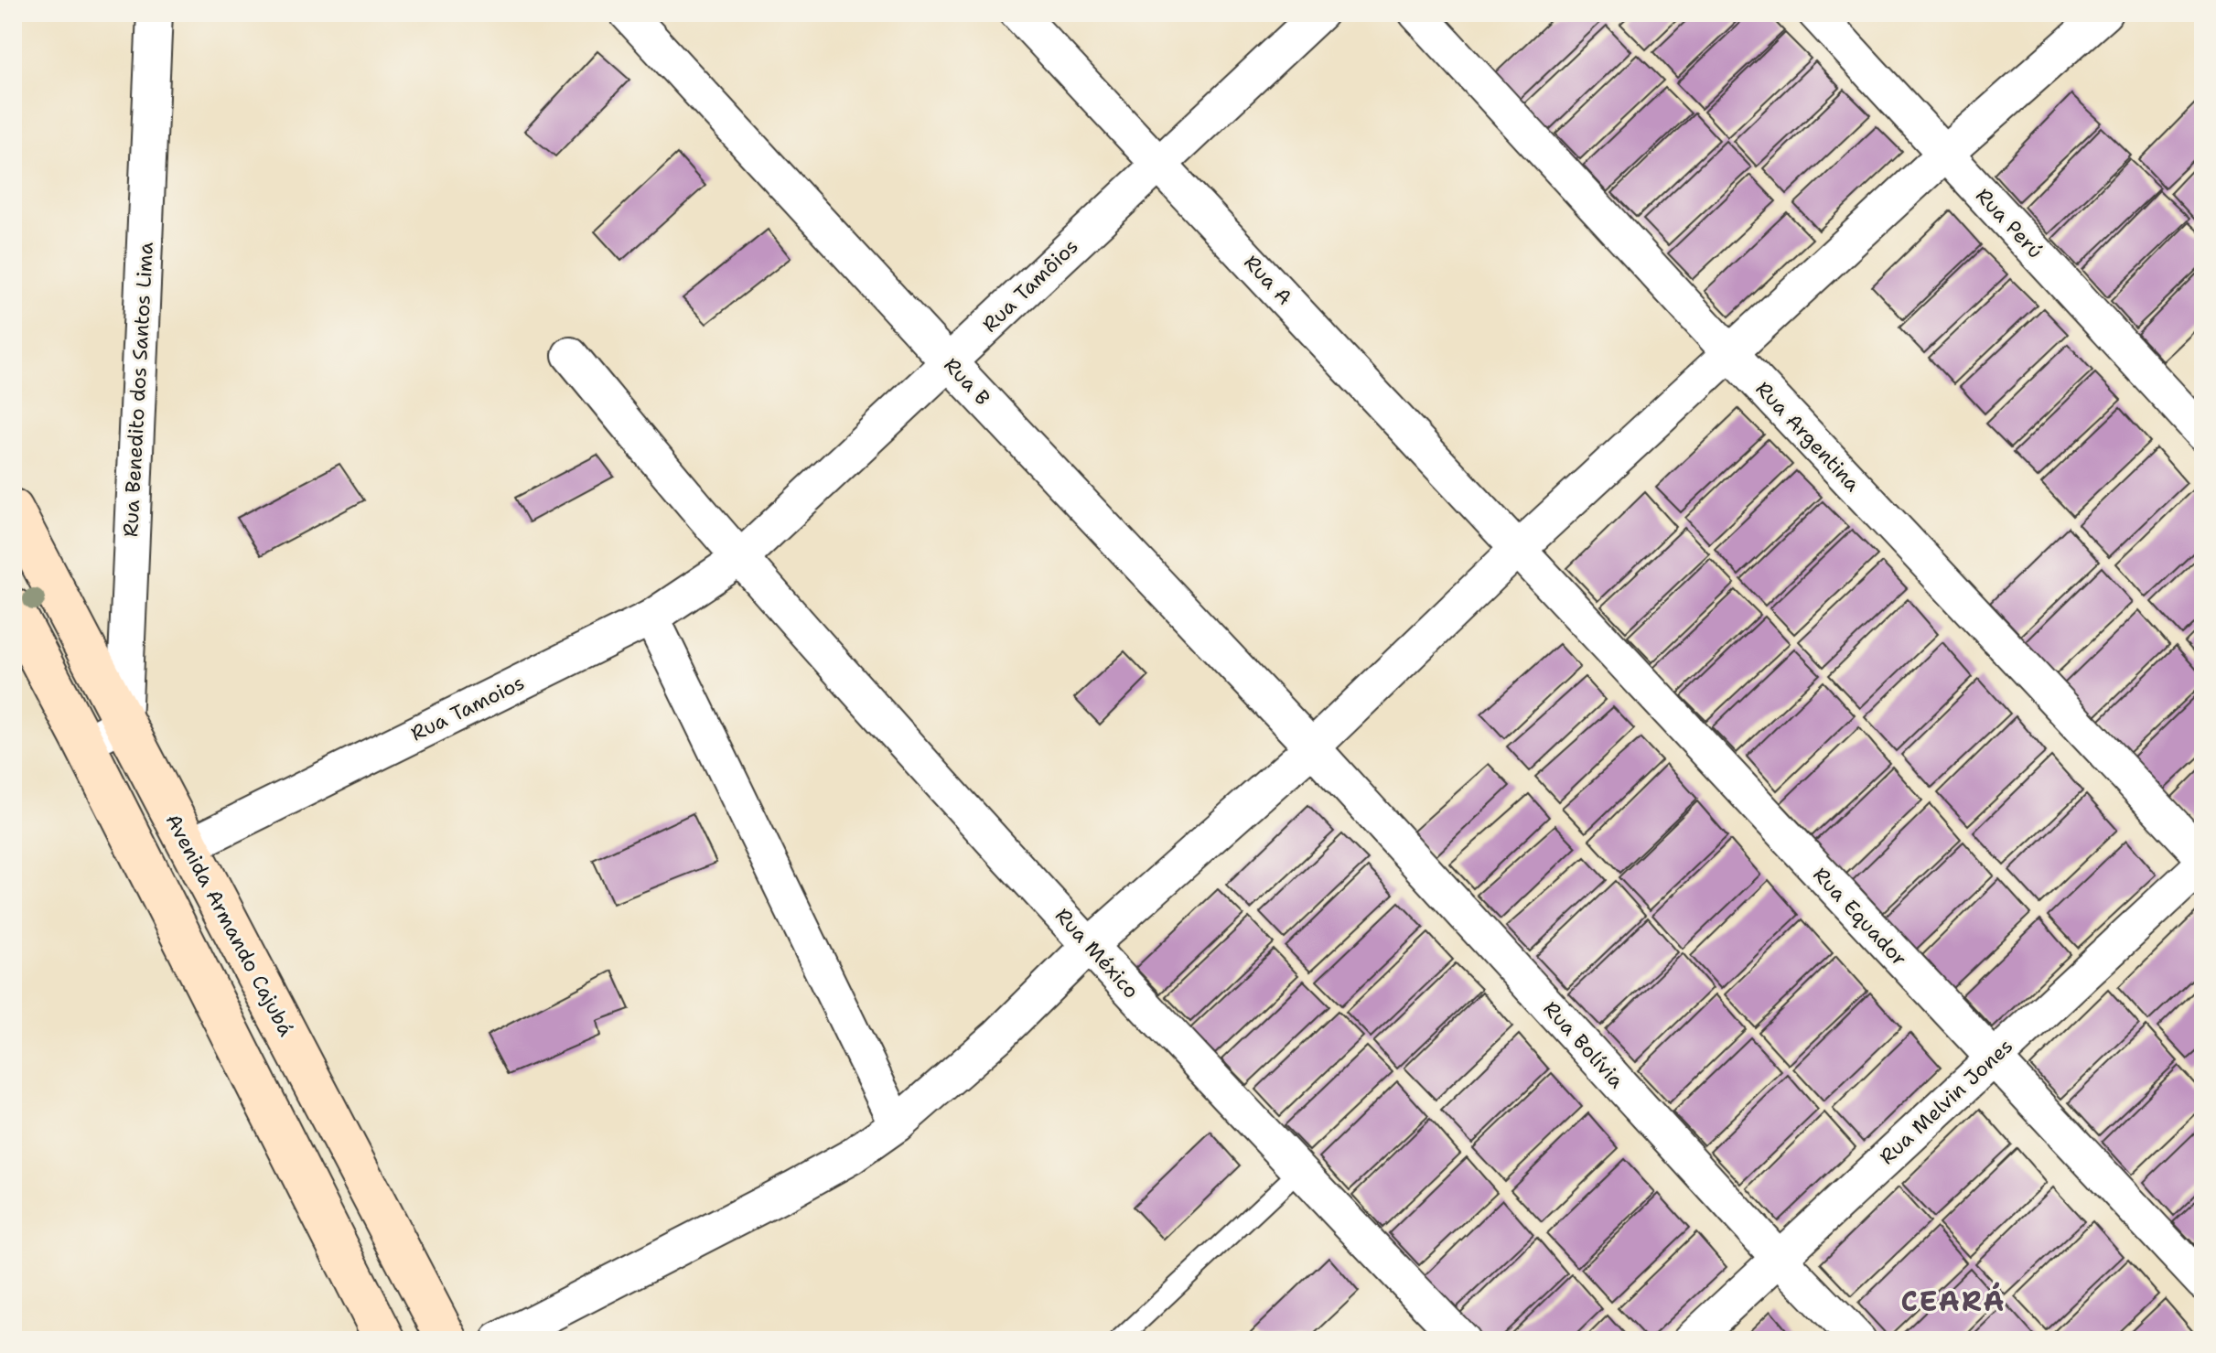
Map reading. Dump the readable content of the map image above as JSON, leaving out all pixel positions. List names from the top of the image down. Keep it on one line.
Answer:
{"streets":{"main road":["Avenida Armando Cajubá"],"street":["Rua Perú","Rua A","Rua Tamôios","Rua B","Rua Benedito dos Santos Lima","Rua Argentina","Rua Tamoios","Rua Equador","Rua México","Rua Bolívia","Rua Melvin Jones"]},"crossings":[["Rua A","Rua Tamôios"],["Rua A","Rua Equador"],["Rua Tamôios","Rua B"],["Rua Tamôios","Rua Tamoios"],["Rua Tamôios","Rua México"],["Rua B","Rua Bolívia"],["Rua Benedito dos Santos Lima","Avenida Armando Cajubá"],["Rua Tamoios","Avenida Armando Cajubá"],["Rua Tamoios","Rua México"],["Rua Equador","Rua Melvin Jones"],["Rua Bolívia","Rua Melvin Jones"]],"districts":["CEARÁ"]}
